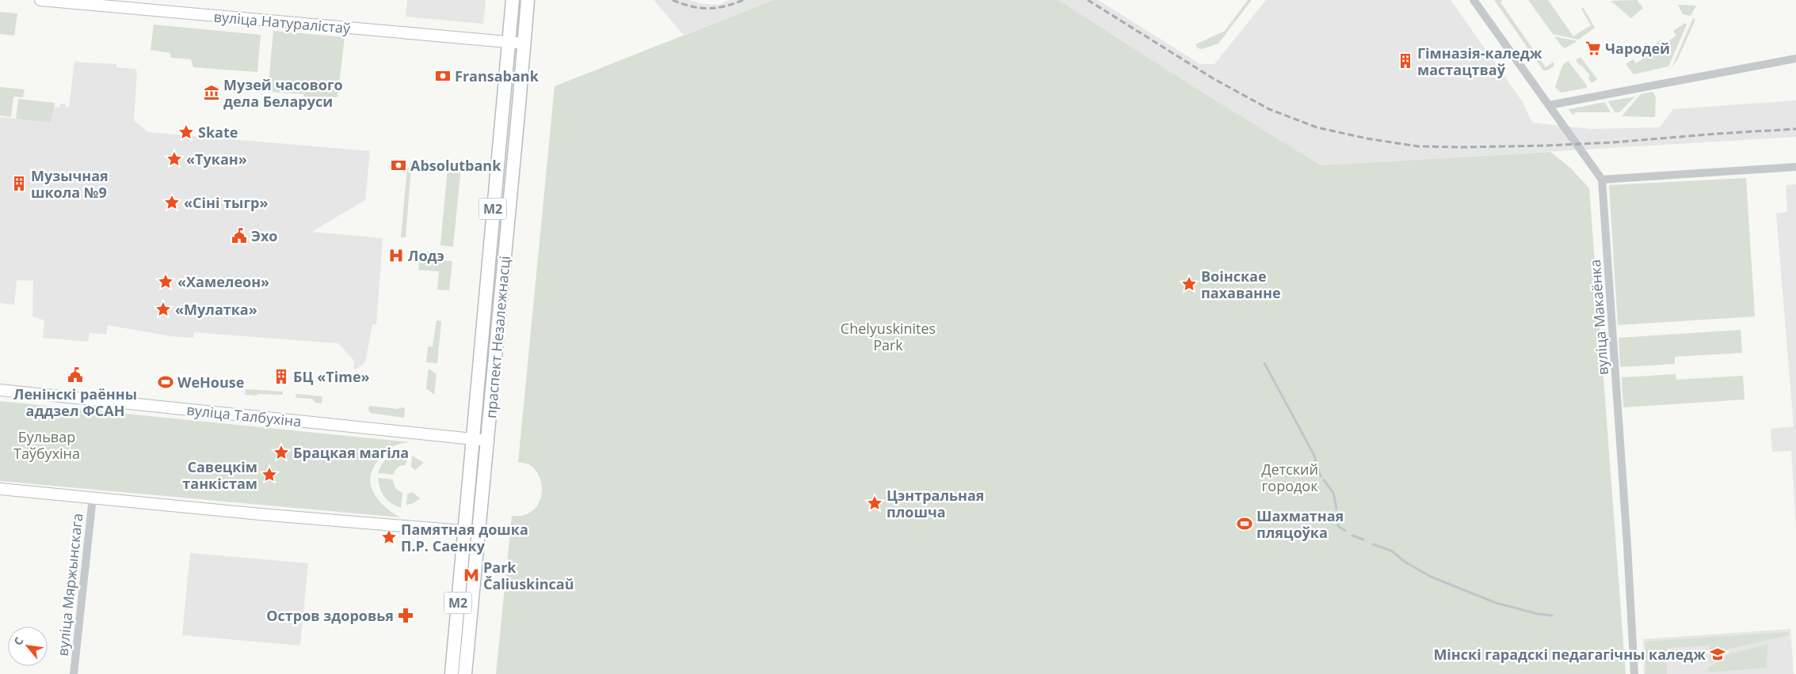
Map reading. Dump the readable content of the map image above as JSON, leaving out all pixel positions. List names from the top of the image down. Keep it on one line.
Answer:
{"streets":{"main road":["вуліца Натуралістаў","М2","праспект Незалежнасці","вуліца Талбухіна"],"street":["вуліца Макаёнка","вуліца Мяржынскага"]},"crossings":[["вуліца Натуралістаў","праспект Незалежнасці"],["праспект Незалежнасці","вуліца Талбухіна"]],"parks":["Chelyuskinites Park","Бульвар Таўбухіна","Детский городок"],"places":{"supermarket":["Чародей"],"building":["Гімназія-каледж мастацтваў","Музычная школа №9","БЦ «Time»"],"bank":["Fransabank","Absolutbank"],"museum":["Музей часового дела Беларуси"],"place":["Skate","«Тукан»","«Сіні тыгр»","«Хамелеон»","Воінскае пахаванне","«Мулатка»","Брацкая магіла","Савецкім танкістам","Цэнтральная плошча","Памятная дошка П.Р. Саенку"],"public building":["Эхо","Ленінскі раённы аддзел ФСАН"],"hospital":["Лодэ"],"sports":["WeHouse","Шахматная пляцоўка"],"metro station":["Park Čaliuskincaŭ"],"pharmacy":["Остров здоровья"],"school or university":["Мінскі гарадскі педагагічны каледж"]},"north":"top left"}
